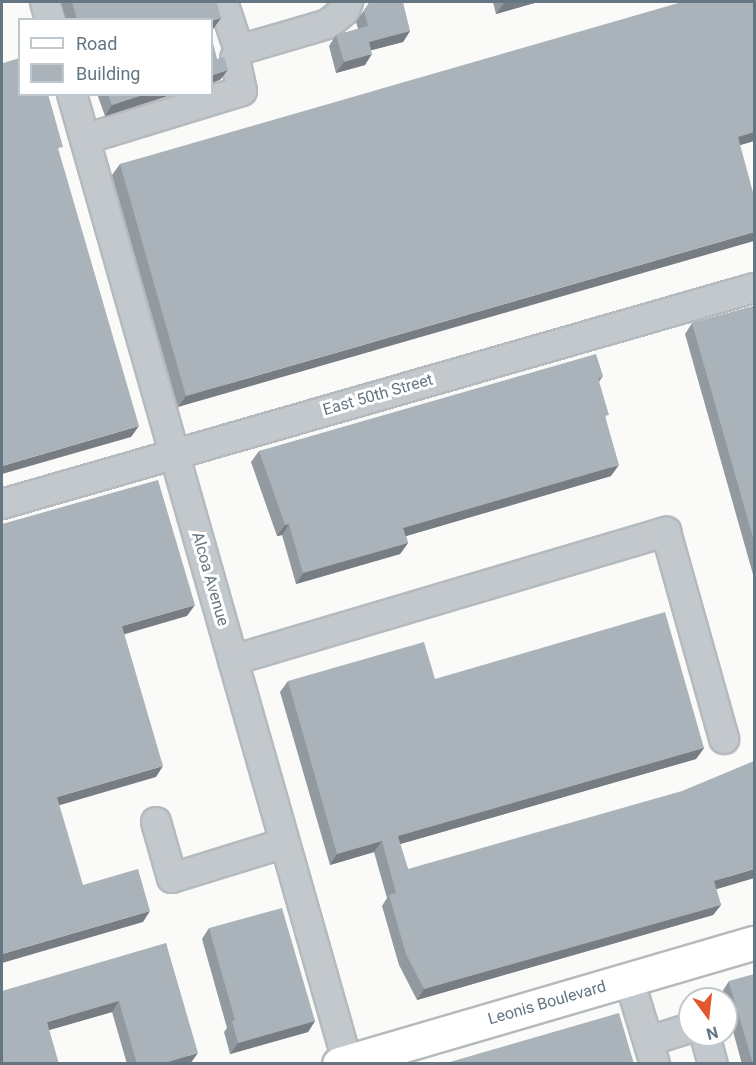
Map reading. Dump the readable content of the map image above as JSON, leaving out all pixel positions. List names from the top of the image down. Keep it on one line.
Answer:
{"streets":{"main road":["Leonis Boulevard"],"street":["East 50th Street","Alcoa Avenue"]},"crossings":[["East 50th Street","Alcoa Avenue"],["Alcoa Avenue","Leonis Boulevard"]],"legend":["Road","Building"],"north":"bottom"}
